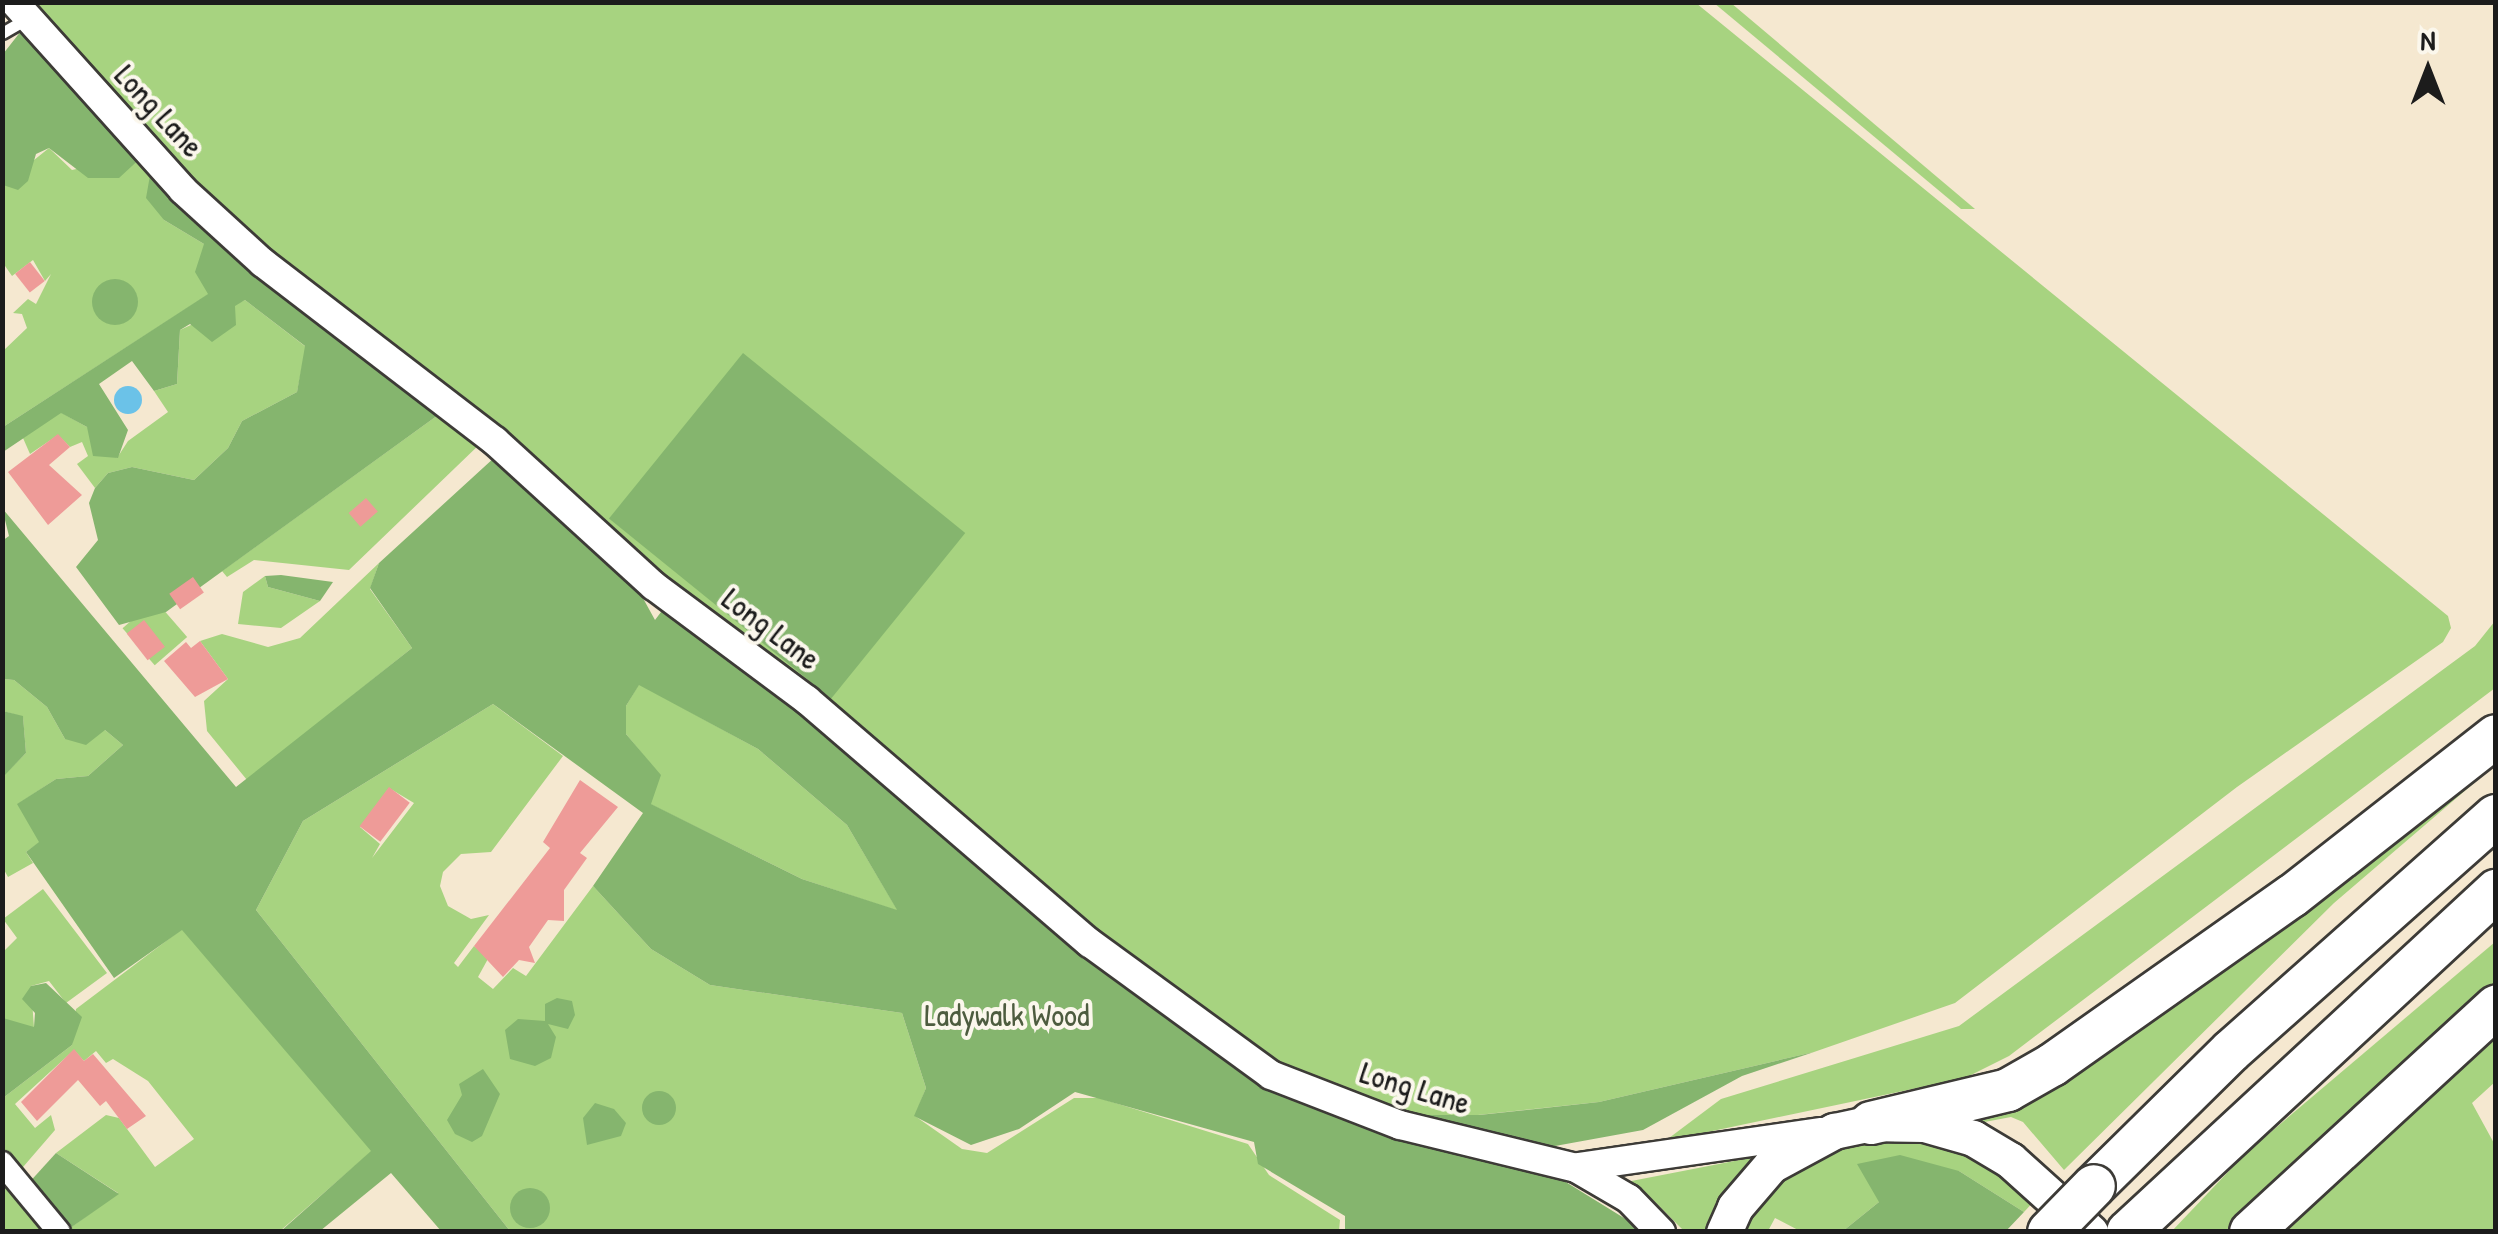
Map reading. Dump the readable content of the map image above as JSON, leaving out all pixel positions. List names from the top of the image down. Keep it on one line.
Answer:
{"streets":{"street":["Long Lane"]},"parks":["Ladywalk Wood"],"north":"top"}
